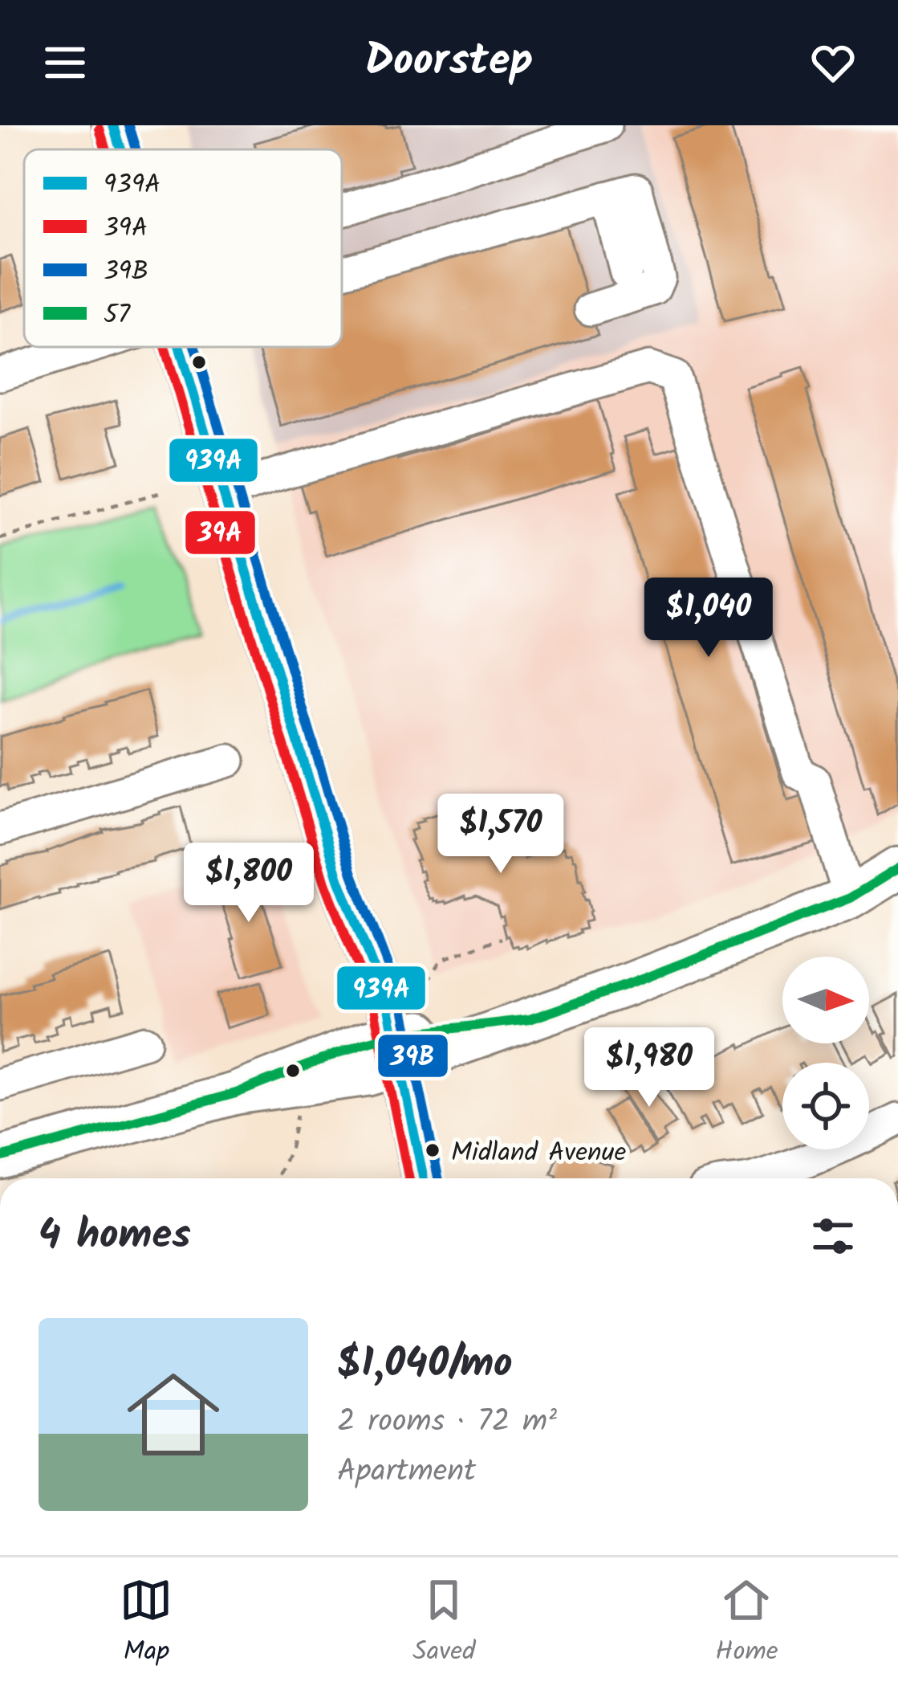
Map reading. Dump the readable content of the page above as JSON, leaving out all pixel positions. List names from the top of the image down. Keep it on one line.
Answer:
{"places":["Midland Avenue"],"lines":["transit line 939A","transit line 39B","transit line 39A","transit line 57"],"legend":["939A","39A","39B","57"],"north":"right","page":{"header":"Doorstep","price":["$1,040","$1,570","$1,800","$1,980"],"heading":"4 homes","list":[{"name":"$1,040/mo","note":"2 rooms · 72 m² · Apartment"}],"tabs":["Map","Saved","Home"]}}
